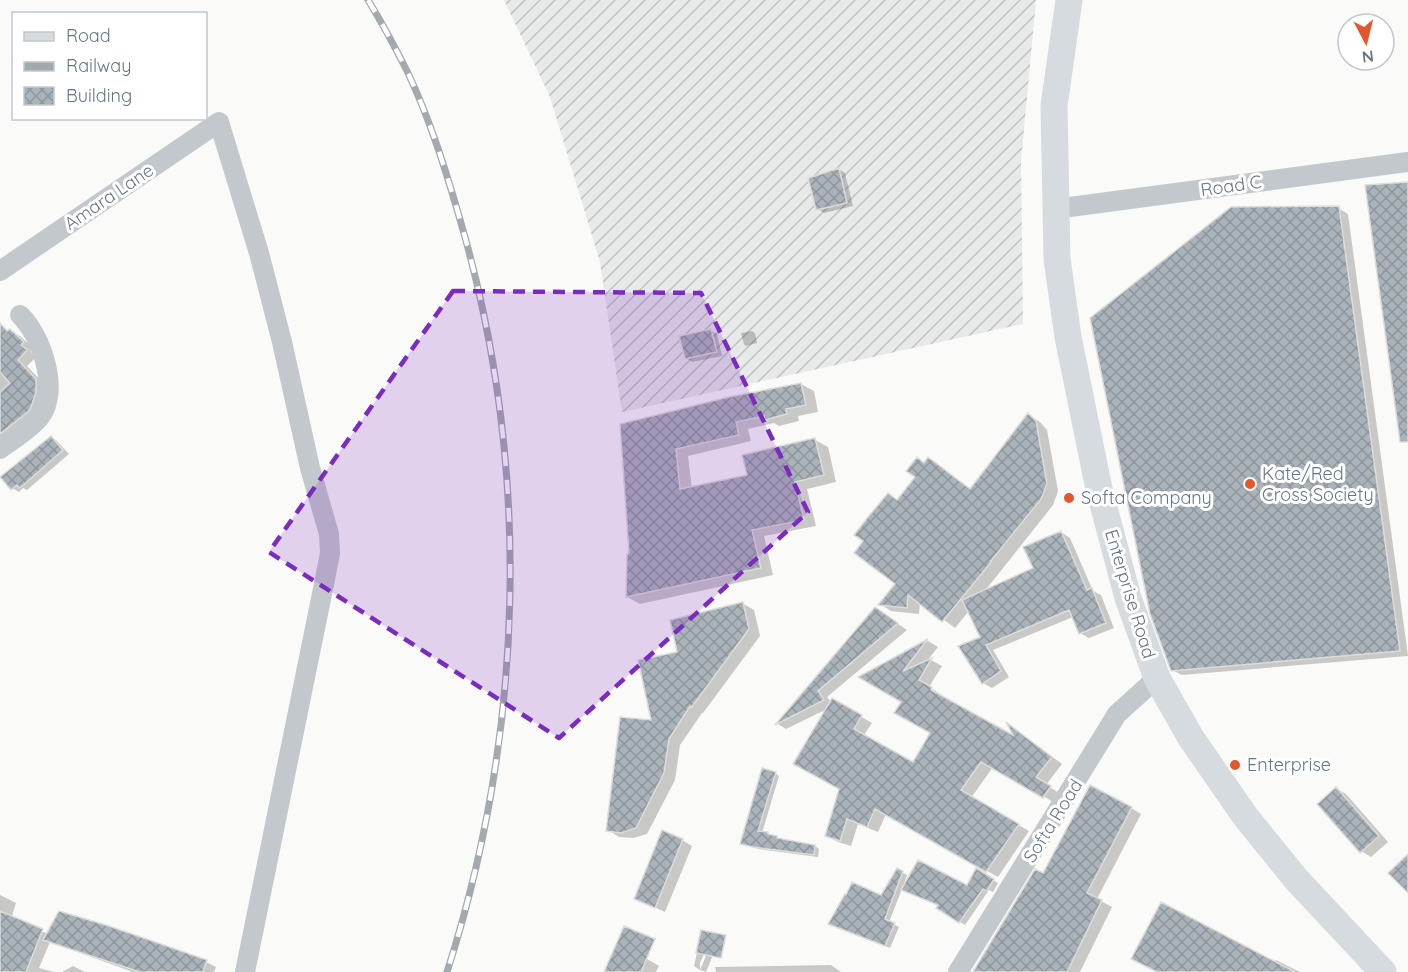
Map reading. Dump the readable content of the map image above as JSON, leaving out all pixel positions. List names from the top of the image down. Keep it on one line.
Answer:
{"streets":{"main road":["Enterprise Road"],"street":["Road C","Amara Lane","Softa Road"]},"crossings":[["Road C","Enterprise Road"],["Enterprise Road","Softa Road"]],"places":["Kate/Red Cross Society","Softa Company","Enterprise"],"legend":["Road","Railway","Building"],"north":"bottom"}
